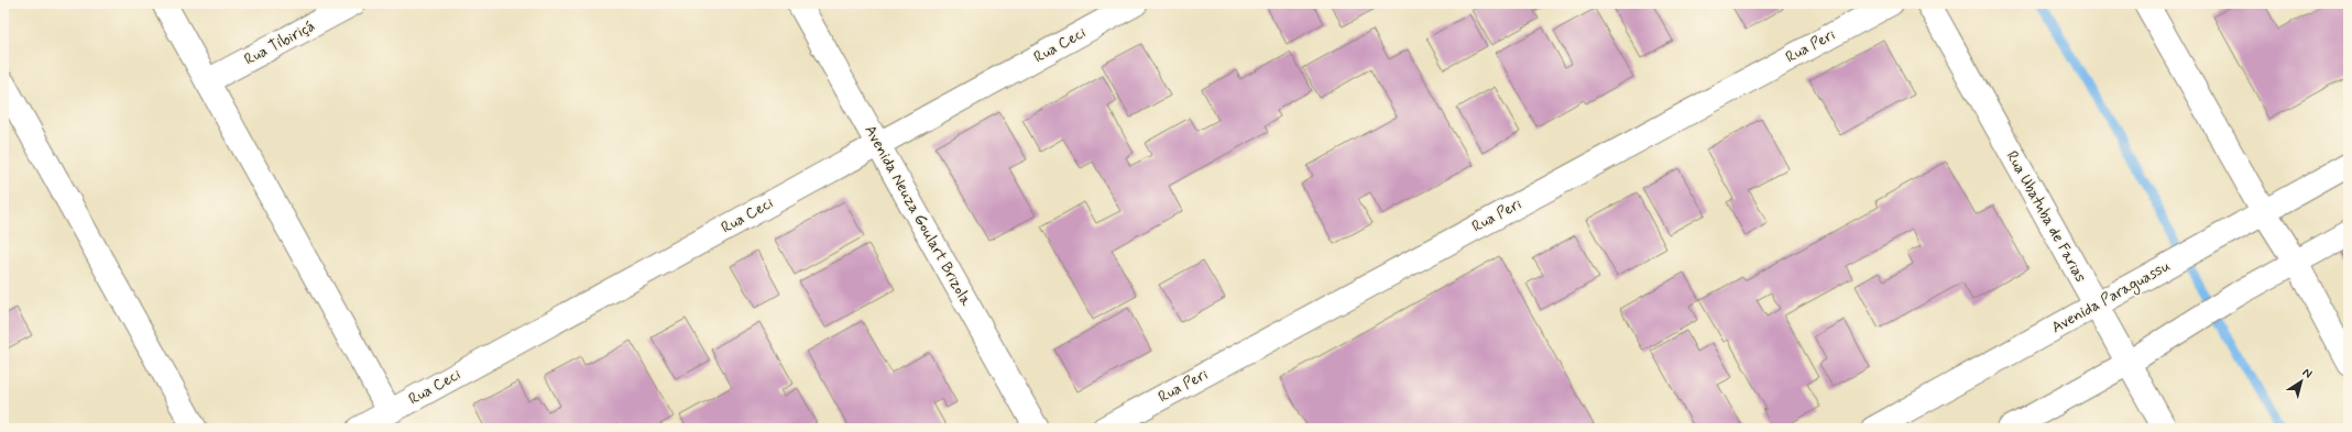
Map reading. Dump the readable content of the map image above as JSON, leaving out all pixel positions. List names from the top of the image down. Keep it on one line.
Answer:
{"streets":{"street":["Rua Tibiriçá","Rua Ceci","Rua Peri","Avenida Neuza Goulart Brizola","Rua Ubatuba de Farias","Avenida Paraguassu"]},"crossings":[["Rua Ceci","Avenida Neuza Goulart Brizola"],["Rua Ubatuba de Farias","Avenida Paraguassu"]],"north":"top right"}
